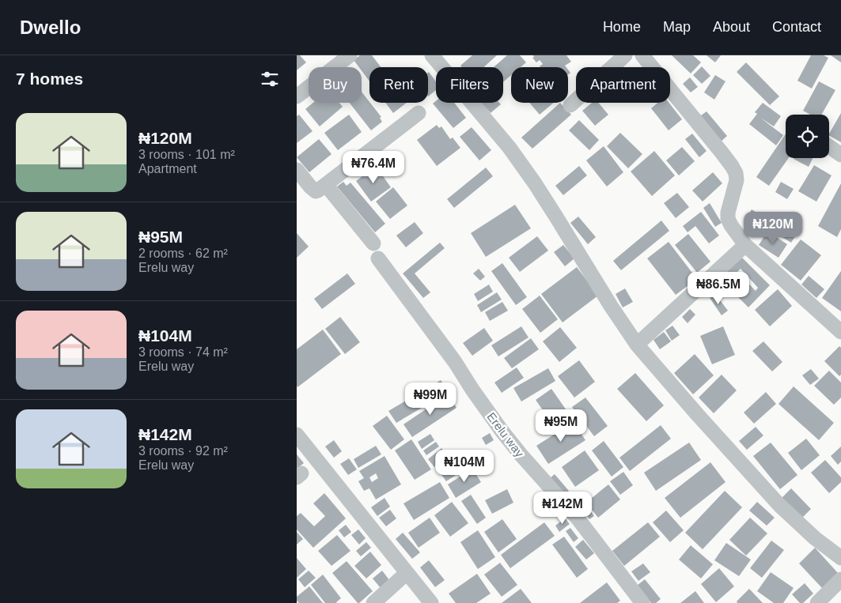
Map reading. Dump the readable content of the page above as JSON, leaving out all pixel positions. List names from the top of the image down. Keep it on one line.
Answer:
{"streets":{"street":["Erelu way"]},"page":{"header":"Dwello","nav":["Home","Map","About","Contact"],"heading":"7 homes","chip":["Buy","Rent","Filters","New","Apartment"],"list":[{"name":"₦120M","note":"3 rooms · 101 m² · Apartment"},{"name":"₦95M","note":"2 rooms · 62 m² · Erelu way"},{"name":"₦104M","note":"3 rooms · 74 m² · Erelu way"},{"name":"₦142M","note":"3 rooms · 92 m² · Erelu way"}],"price":["₦76.4M","₦120M","₦86.5M","₦99M","₦95M","₦104M","₦142M"]}}
